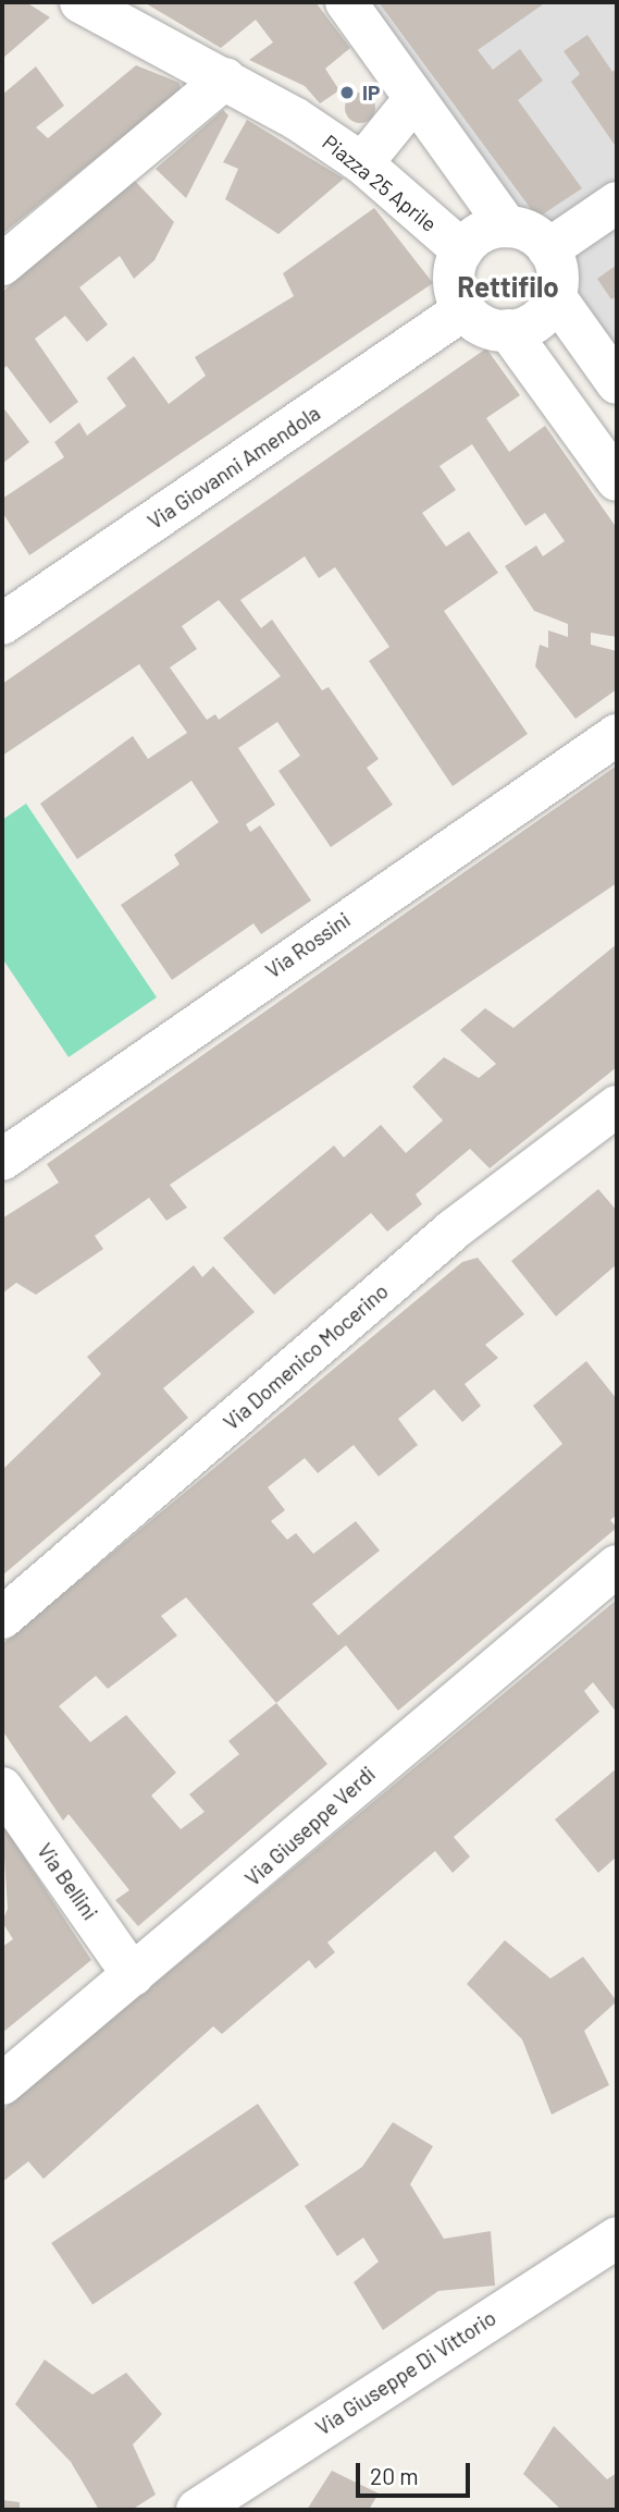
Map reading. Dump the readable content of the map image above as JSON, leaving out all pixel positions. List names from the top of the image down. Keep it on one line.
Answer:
{"streets":{"street":["Piazza 25 Aprile","Via Giovanni Amendola","Via Rossini","Via Domenico Mocerino","Via Giuseppe Verdi","Via Bellini","Via Giuseppe Di Vittorio"]},"crossings":[["Piazza 25 Aprile","Via Giovanni Amendola"],["Via Giuseppe Verdi","Via Bellini"]],"districts":["Rettifilo"],"places":["IP"],"scale_bar":"20 m"}
